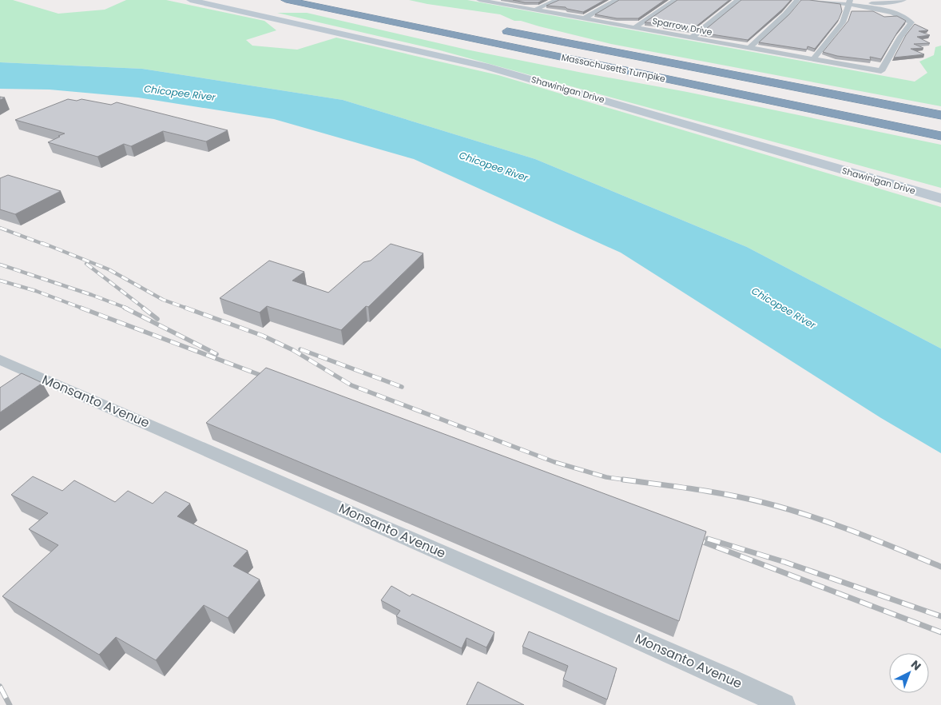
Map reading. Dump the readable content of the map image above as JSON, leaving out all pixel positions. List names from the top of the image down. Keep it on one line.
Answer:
{"streets":{"highway":["Massachusetts Turnpike"],"main road":["Shawinigan Drive"],"street":["Sparrow Drive","Monsanto Avenue"]},"water":["Chicopee River"],"north":"top right"}
